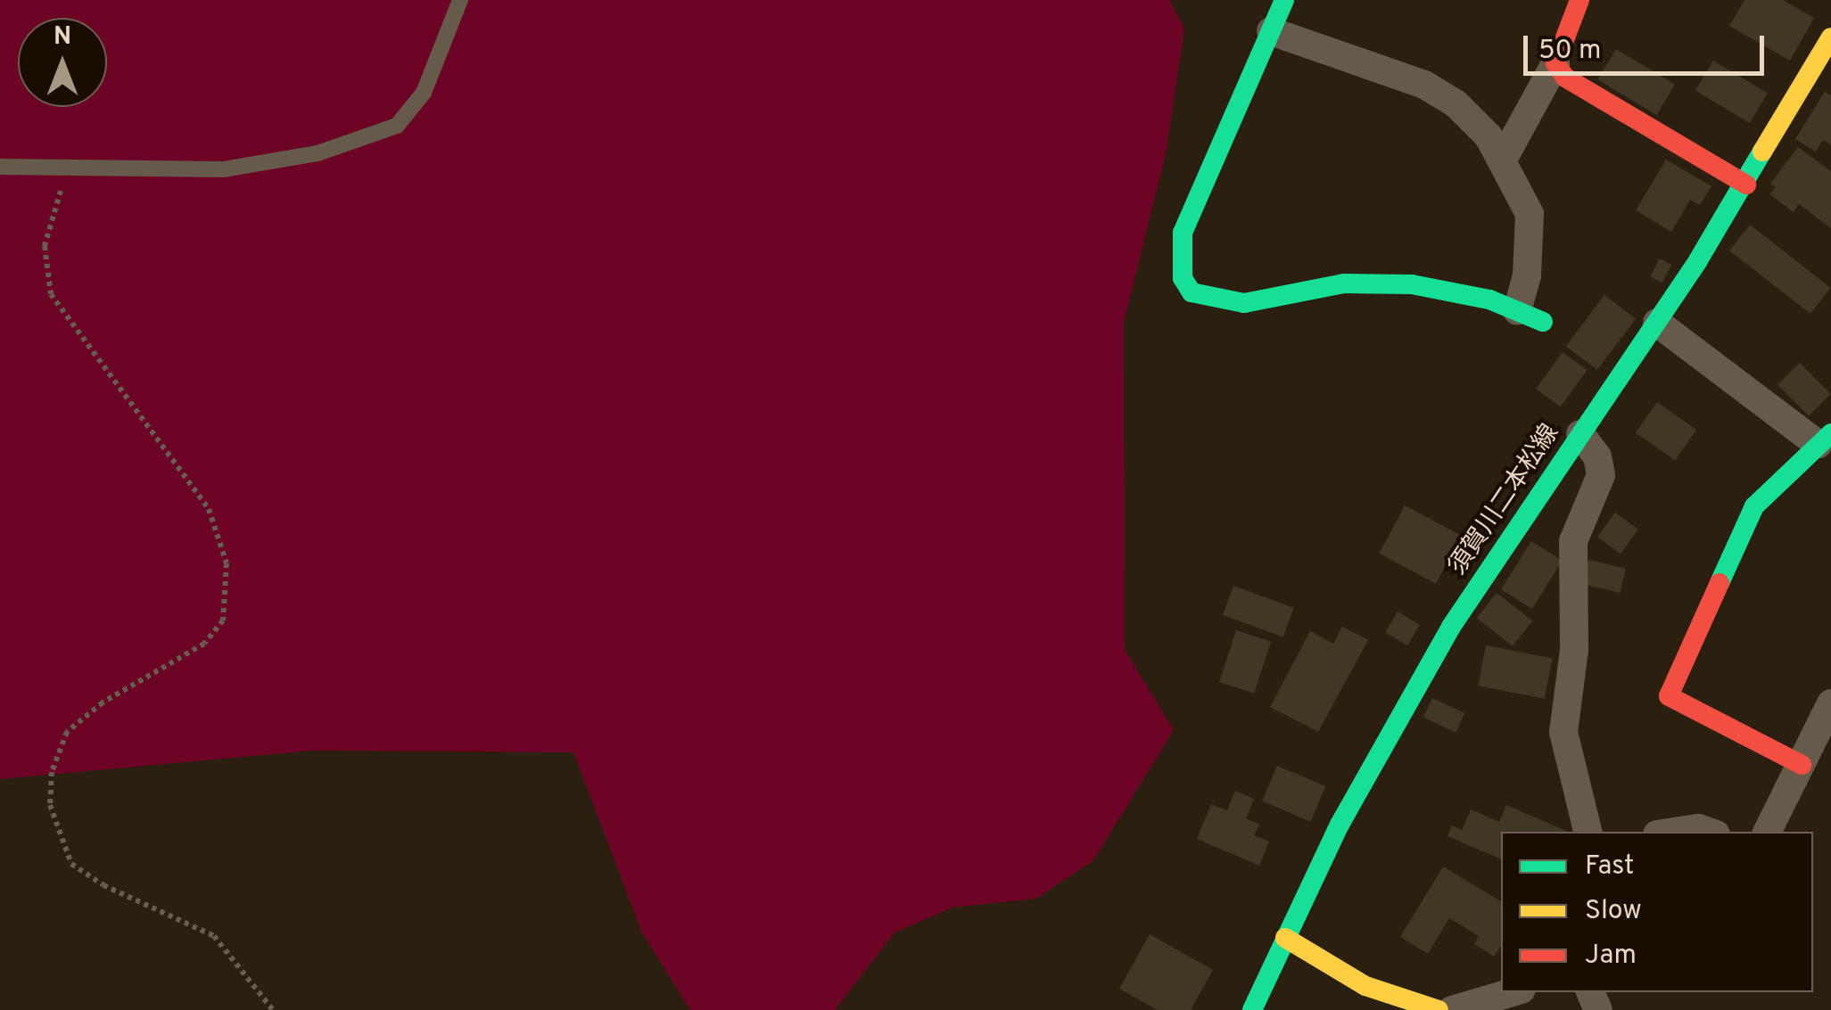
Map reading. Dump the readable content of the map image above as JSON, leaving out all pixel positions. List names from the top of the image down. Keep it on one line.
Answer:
{"streets":{"street":["須賀川二本松線"]},"legend":["Fast","Slow","Jam"],"scale_bar":"50 m","north":"top"}
